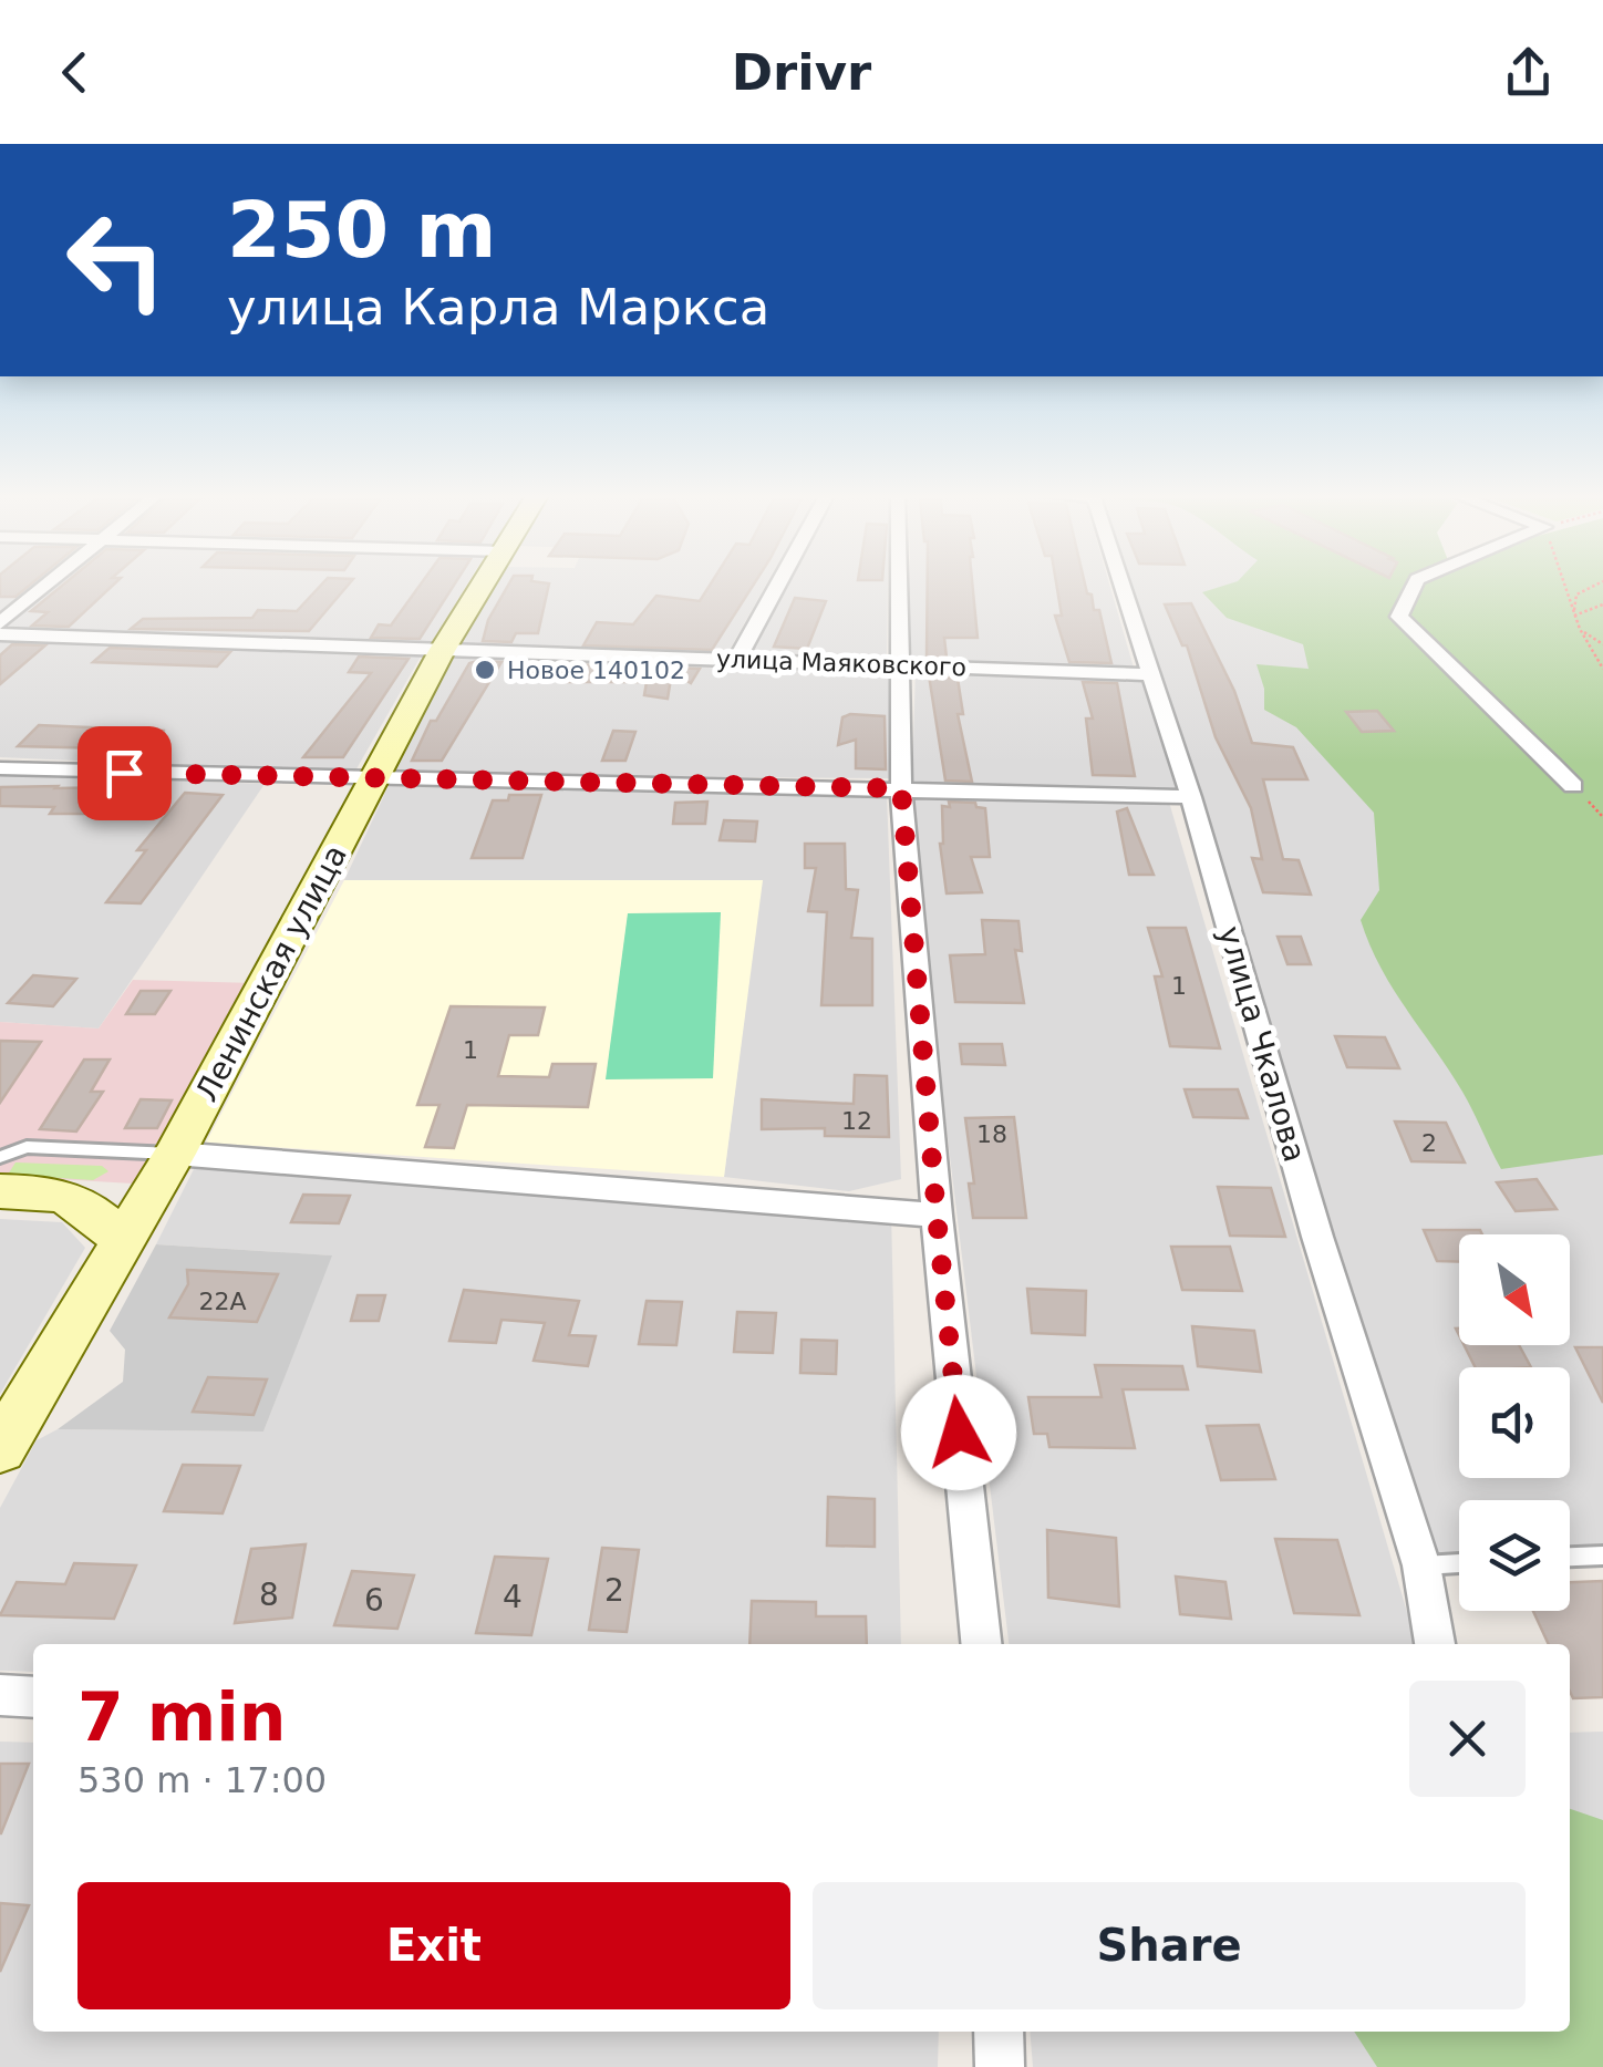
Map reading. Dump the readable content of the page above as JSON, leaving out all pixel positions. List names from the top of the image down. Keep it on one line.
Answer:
{"streets":{"street":["улица Маяковского","Ленинская улица","улица Чкалова"]},"crossings":[["улица Маяковского","Ленинская улица"],["улица Маяковского","улица Чкалова"]],"places":["Новое 140102"],"house_numbers":["1","1","12","18","2","22А","2","8","4","6"],"north":"bottom right","page":{"header":"Drivr","turn":["250 m","улица Карла Маркса"],"heading":["7 min","530 m · 17:00"],"buttons":["Exit","Share"]}}
